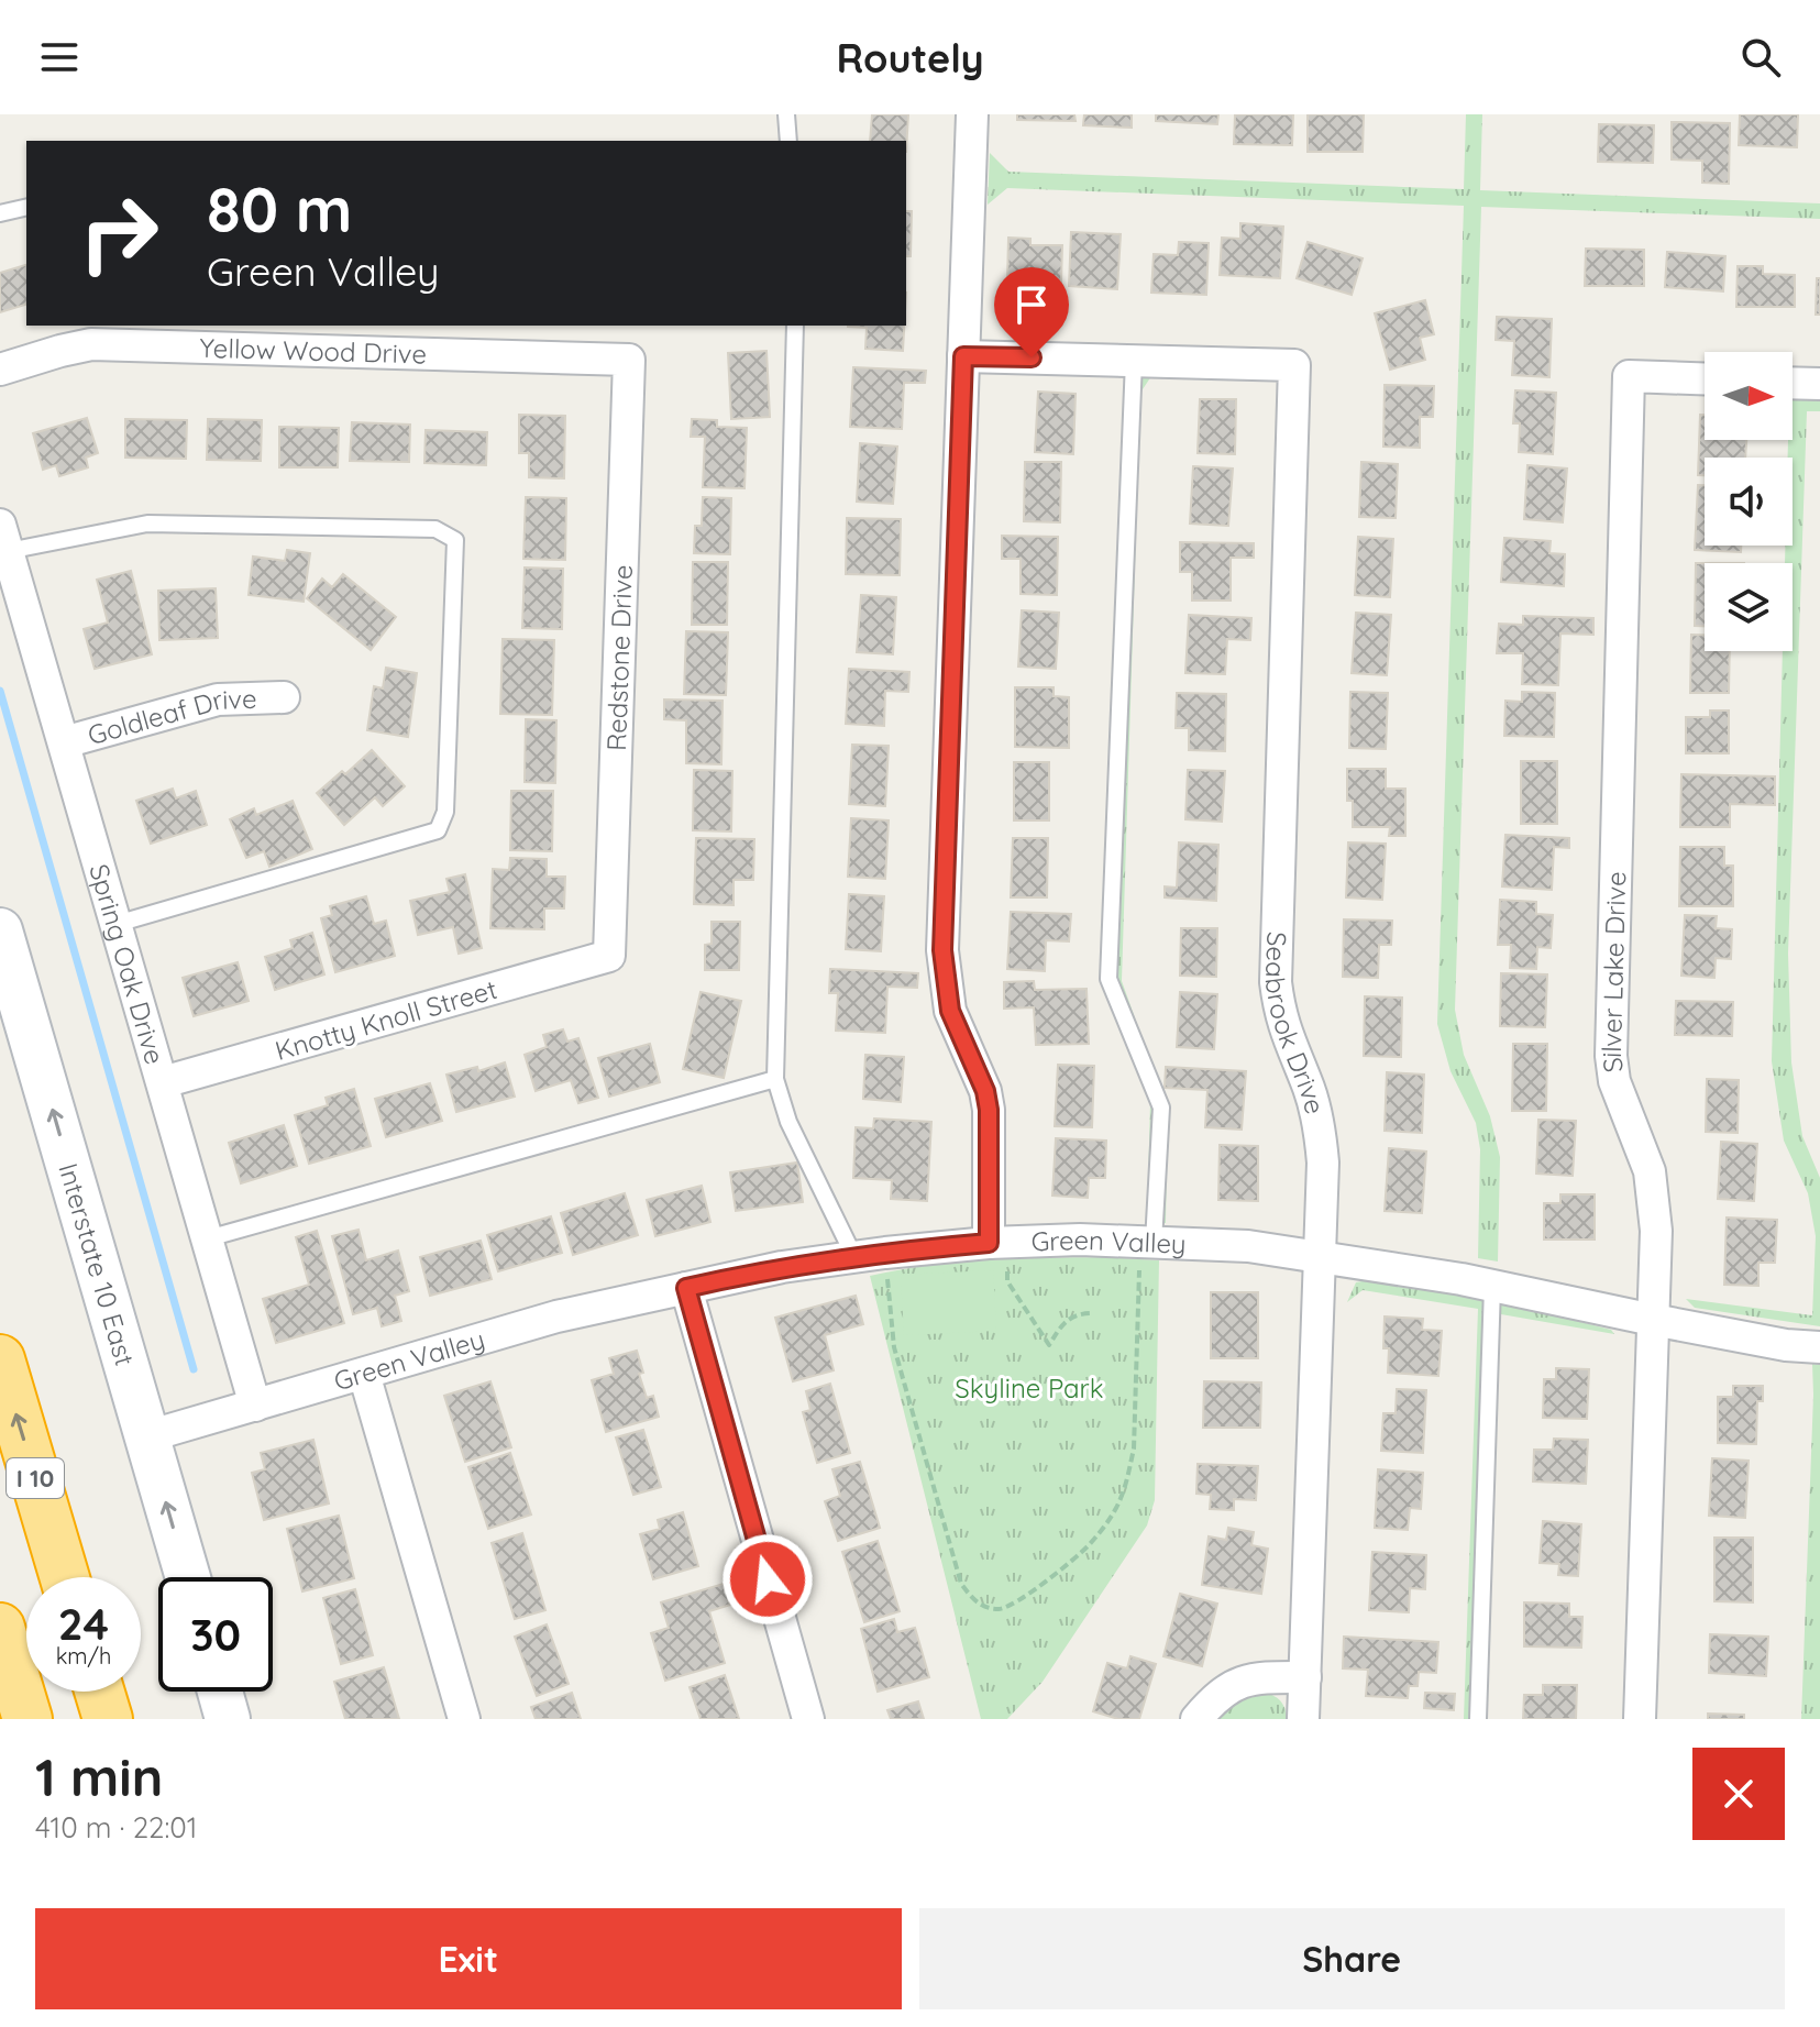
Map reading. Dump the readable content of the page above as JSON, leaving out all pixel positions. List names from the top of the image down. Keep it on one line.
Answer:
{"streets":{"highway":["I 10"],"main road":["Interstate 10 East"],"street":["Yellow Wood Drive","Redstone Drive","Goldleaf Drive","Spring Oak Drive","Silver Lake Drive","Knotty Knoll Street","Seabrook Drive","Green Valley"]},"crossings":[["Yellow Wood Drive","Redstone Drive"],["Redstone Drive","Knotty Knoll Street"],["Goldleaf Drive","Spring Oak Drive"],["Spring Oak Drive","Knotty Knoll Street"],["Spring Oak Drive","Green Valley"],["Silver Lake Drive","Green Valley"],["Seabrook Drive","Green Valley"],["Green Valley","Interstate 10 East"]],"one_way":["Interstate 10 East"],"parks":["Skyline Park"],"north":"right","page":{"header":"Routely","turn":["80 m","Green Valley"],"speed":"24 km/h","limit":"30","heading":["1 min","410 m · 22:01"],"buttons":["Exit","Share"]}}
